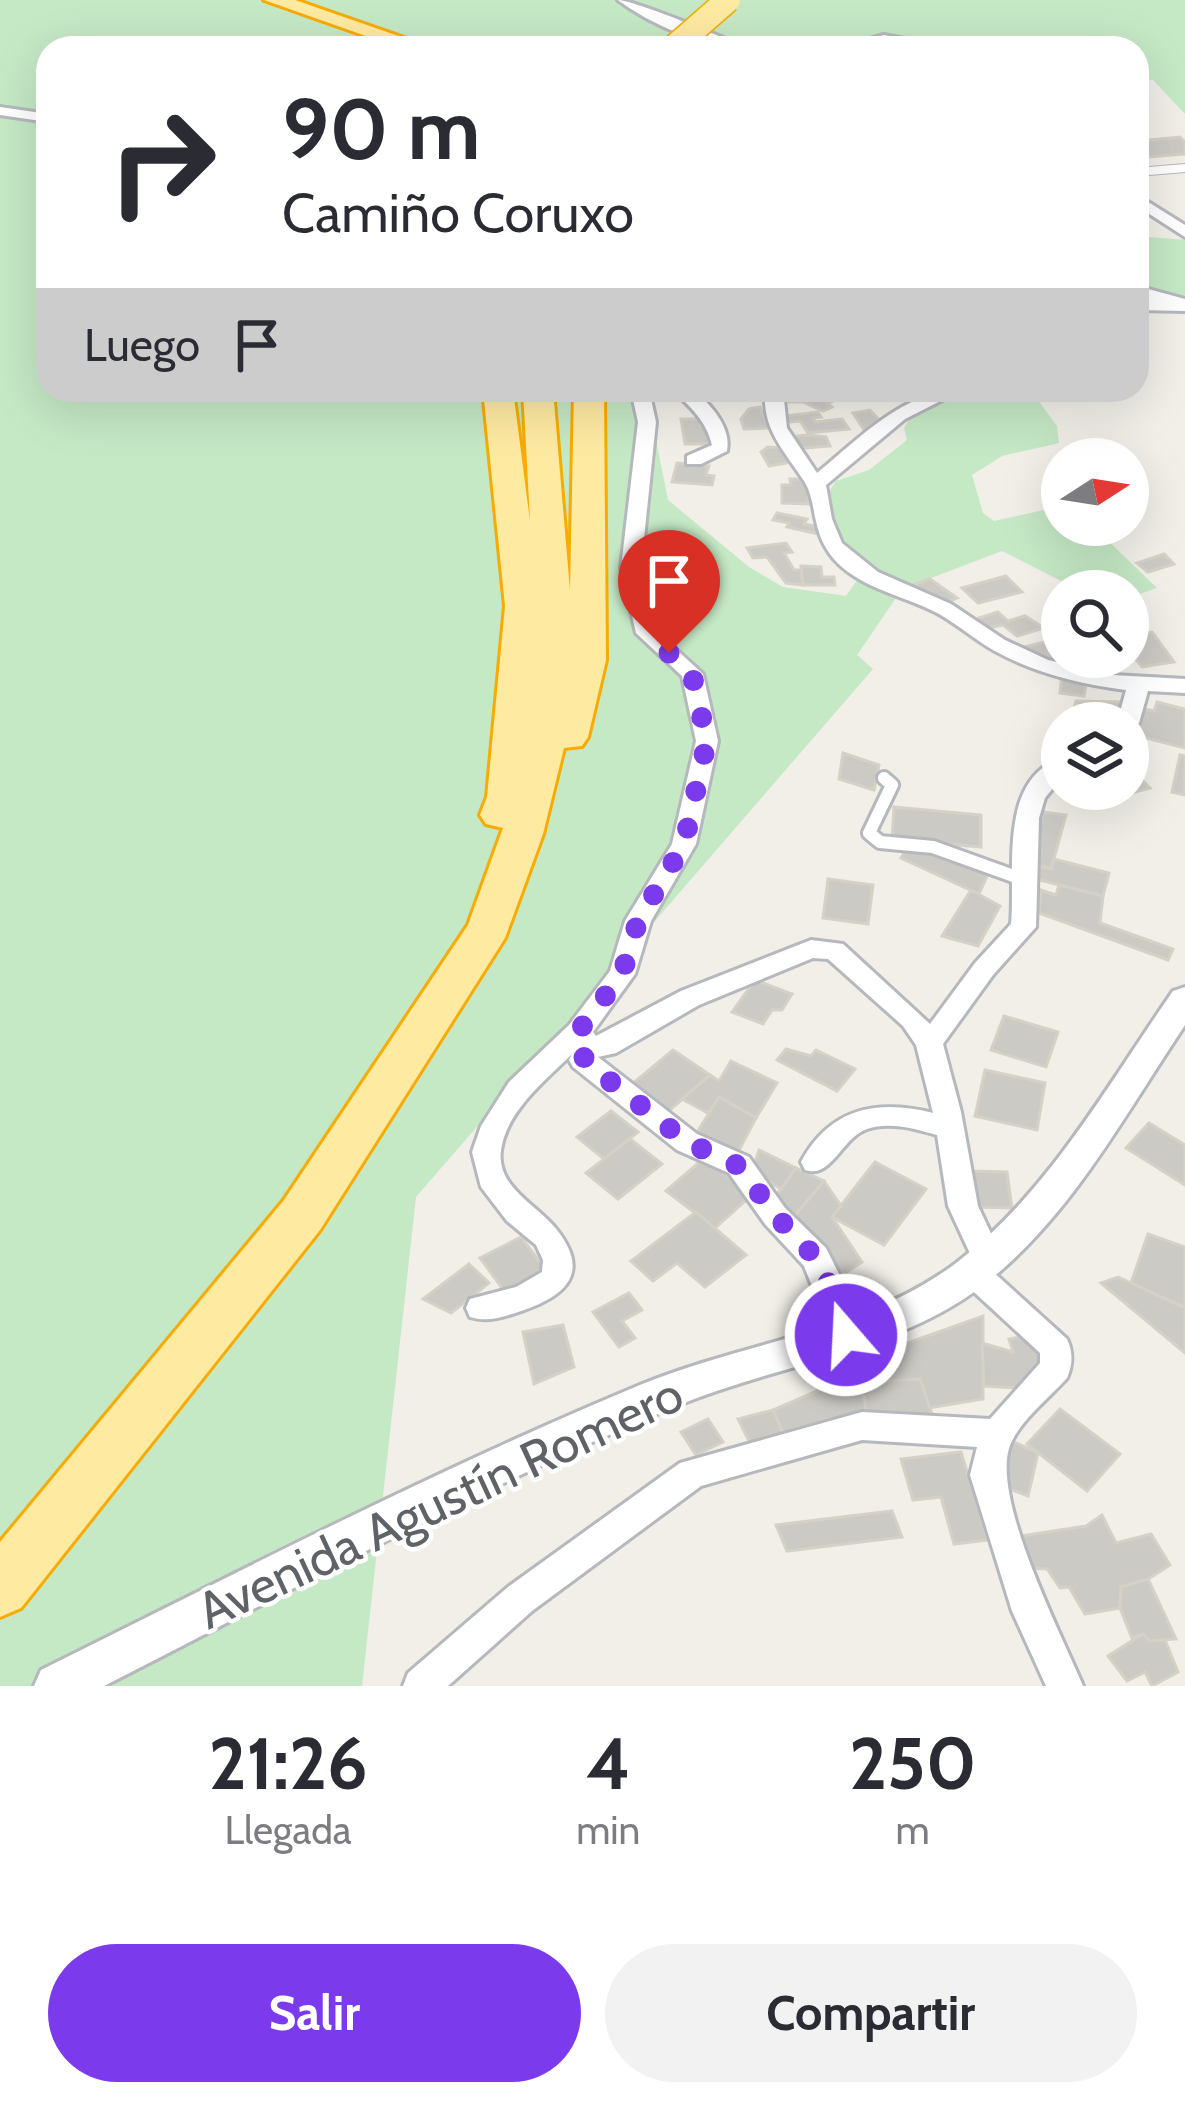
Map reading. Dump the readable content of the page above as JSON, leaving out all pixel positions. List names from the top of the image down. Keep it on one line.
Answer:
{"streets":{"street":["Avenida Agustín Romero"]},"north":"right","page":{"turn":["90 m","Camiño Coruxo"],"then":"Luego","eta":["21:26","Llegada","4","min","250","m"],"buttons":["Salir","Compartir"]}}
